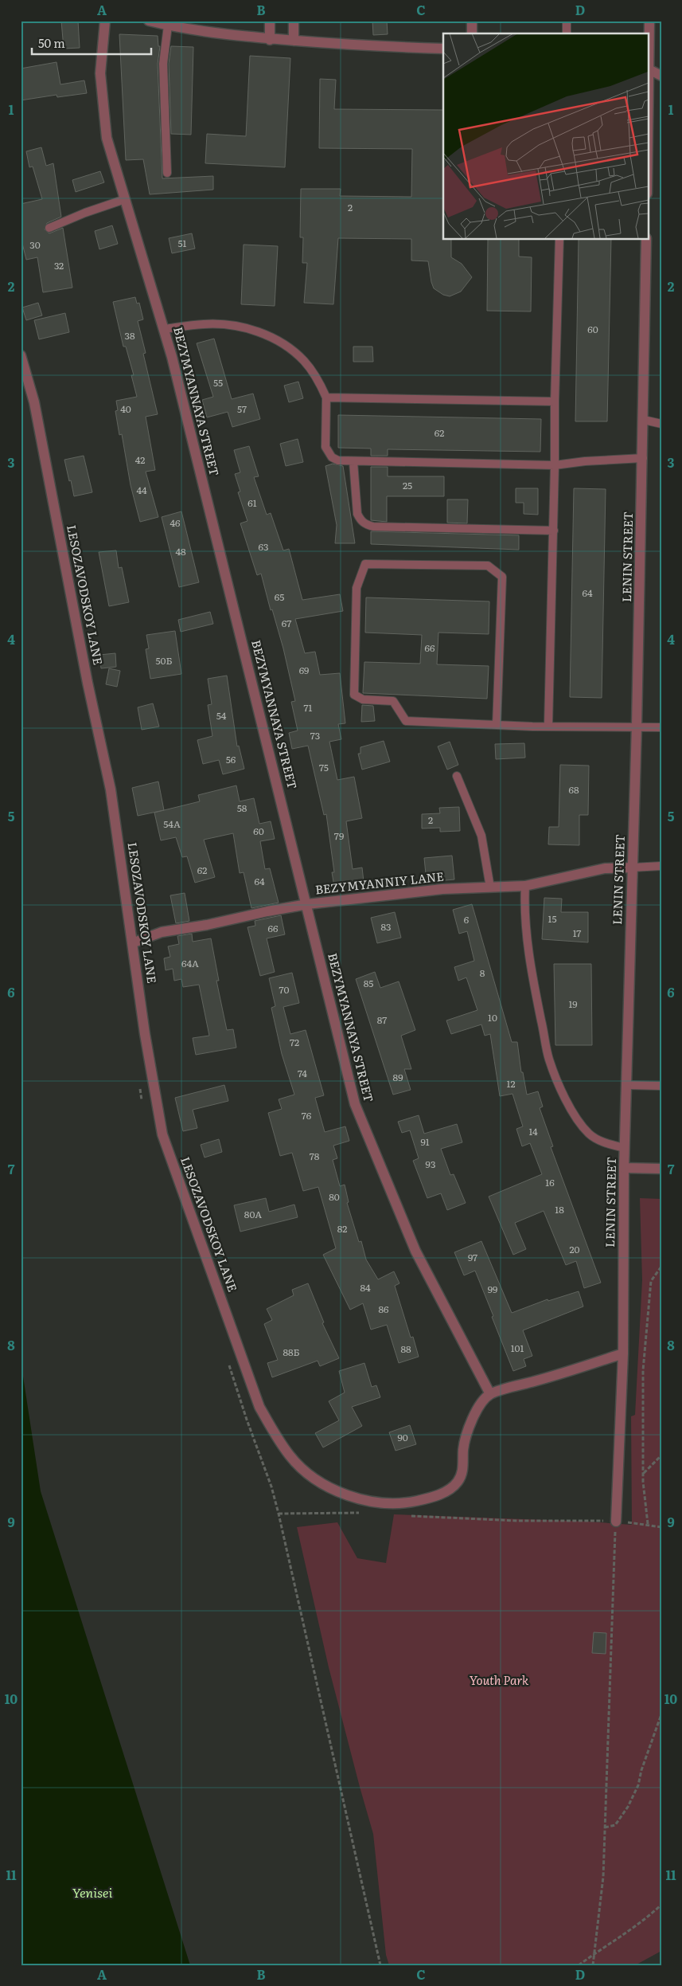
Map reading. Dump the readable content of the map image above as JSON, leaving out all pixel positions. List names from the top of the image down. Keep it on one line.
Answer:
{"streets":{"street":["BEZYMYANNAYA STREET","LENIN STREET","LESOZAVODSKOY LANE","BEZYMYANNIY LANE"]},"crossings":[["BEZYMYANNAYA STREET","LESOZAVODSKOY LANE"],["BEZYMYANNAYA STREET","BEZYMYANNIY LANE"],["LENIN STREET","BEZYMYANNIY LANE"],["LESOZAVODSKOY LANE","BEZYMYANNIY LANE"]],"water":["Yenisei"],"parks":["Youth Park"],"house_numbers":["2","51","30","32","60","38","55","40","57","62","42","25","44","61","46","63","48","64","65","67","66","50Б","69","71","54","73","56","75","68","58","2","54А","60","79","62","64","15","6","83","66","17","64А","8","85","70","19","10","87","72","74","89","12","76","14","91","78","93","16","80","18","80А","82","20","97","84","99","86","101","88","88Б","90"],"scale_bar":"50 m","grid":{"columns":["A","B","C","D"],"rows":["1","2","3","4","5","6","7","8","9","10","11"]}}
